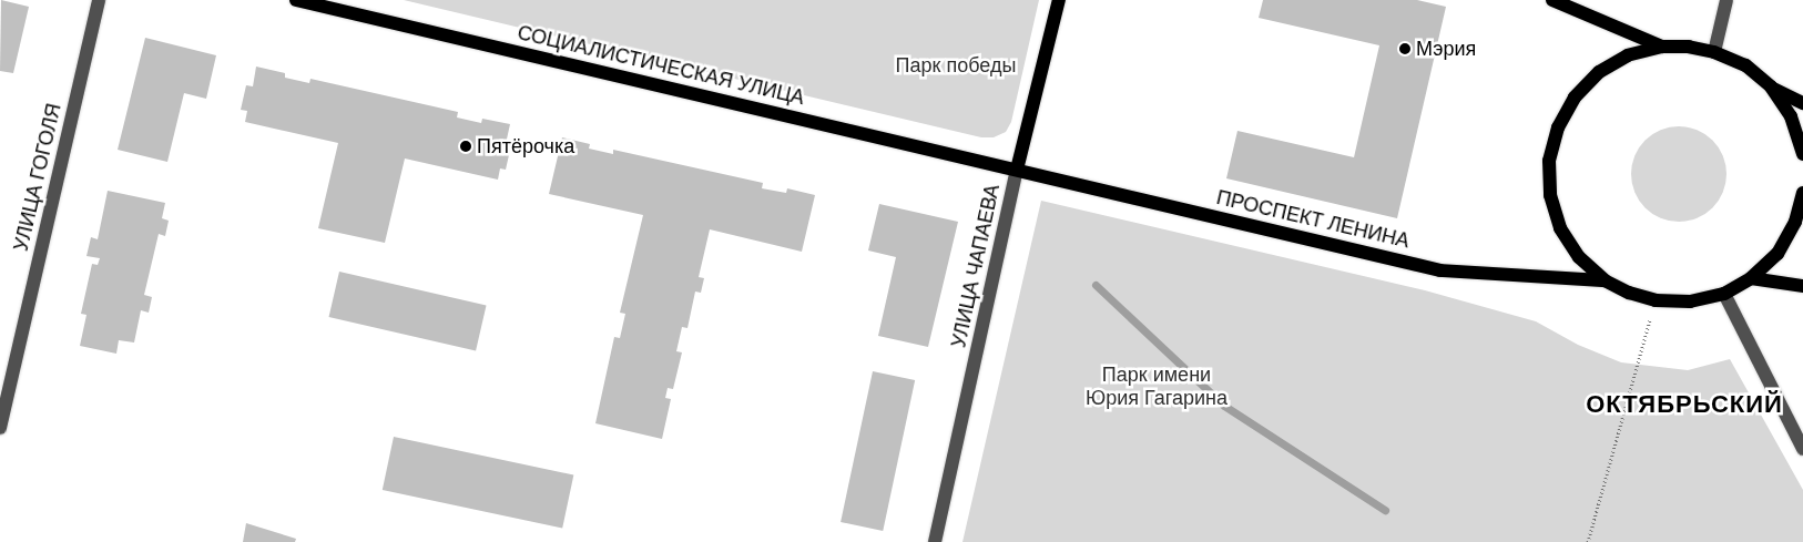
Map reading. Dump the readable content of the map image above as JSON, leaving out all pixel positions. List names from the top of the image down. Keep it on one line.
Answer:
{"streets":{"main road":["СОЦИАЛИСТИЧЕСКАЯ УЛИЦА","ПРОСПЕКТ ЛЕНИНА","УЛИЦА ЧАПАЕВА"],"street":["УЛИЦА ГОГОЛЯ"]},"crossings":[["СОЦИАЛИСТИЧЕСКАЯ УЛИЦА","ПРОСПЕКТ ЛЕНИНА"],["СОЦИАЛИСТИЧЕСКАЯ УЛИЦА","УЛИЦА ЧАПАЕВА"],["ПРОСПЕКТ ЛЕНИНА","УЛИЦА ЧАПАЕВА"]],"districts":["ОКТЯБРЬСКИЙ"],"parks":["Парк победы","Парк имени Юрия Гагарина"],"places":["Мэрия","Пятёрочка"]}
